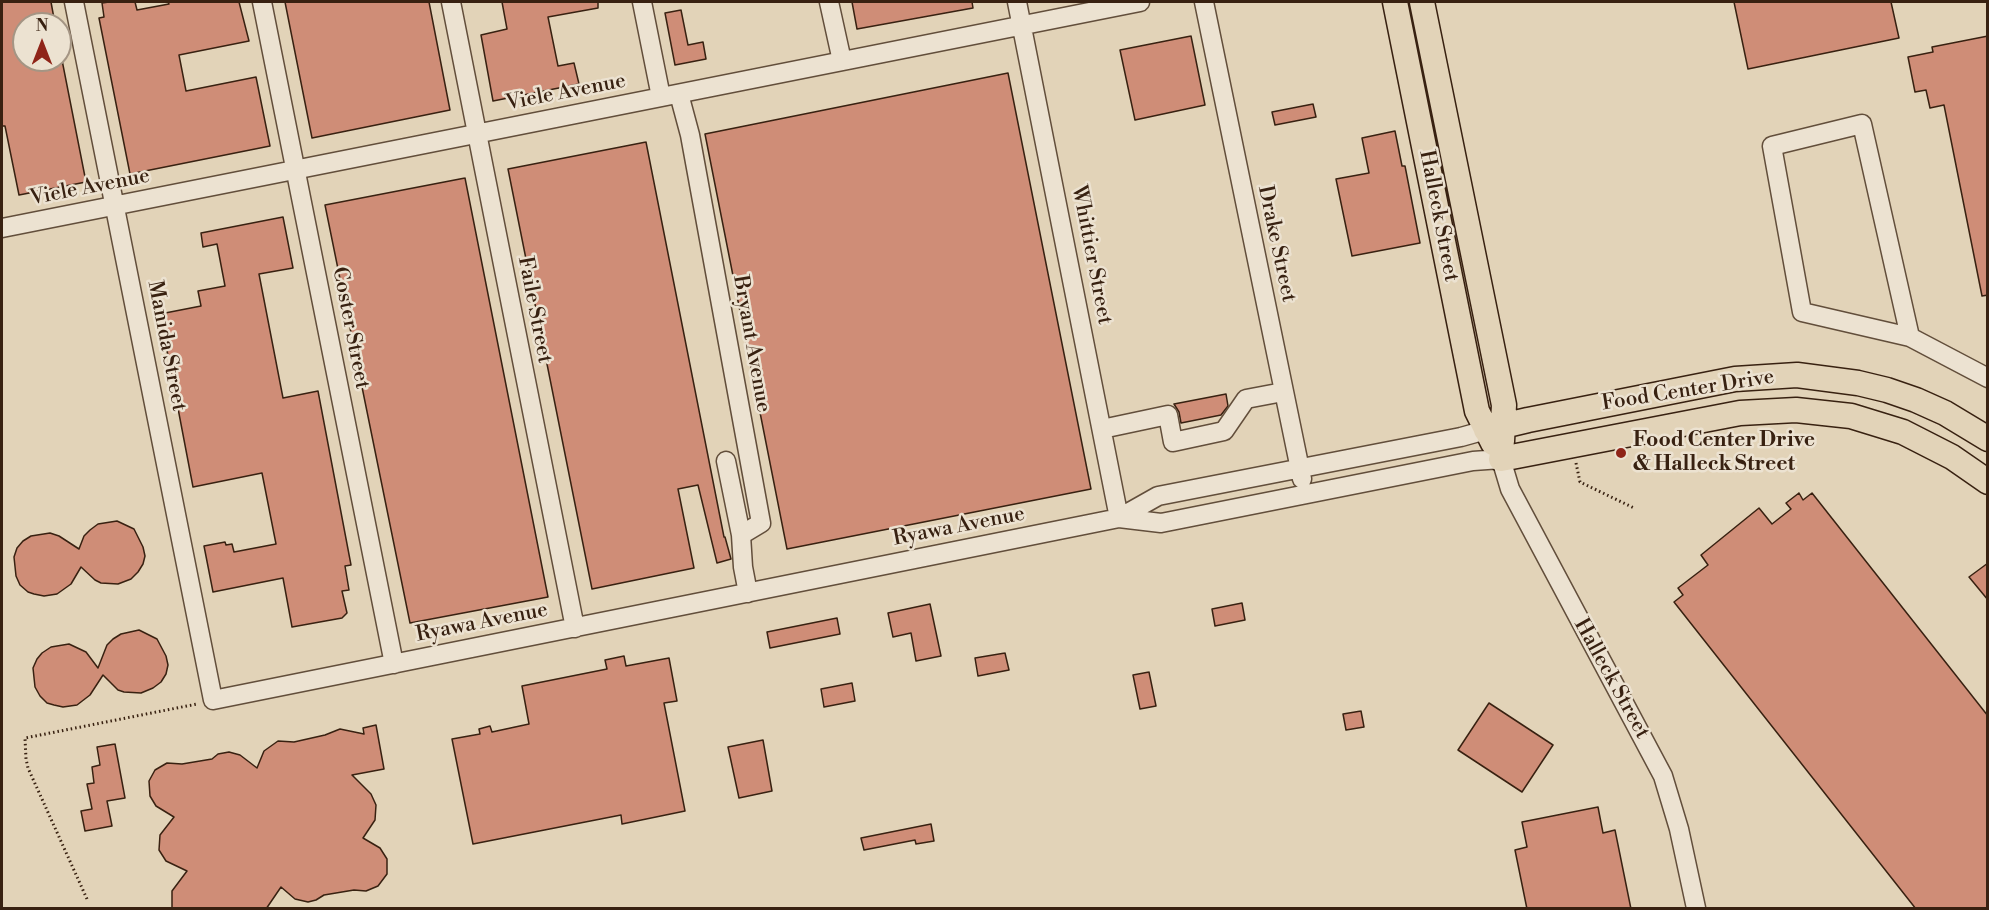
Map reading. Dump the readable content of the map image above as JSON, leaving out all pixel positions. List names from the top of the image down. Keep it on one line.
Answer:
{"streets":{"main road":["Halleck Street","Food Center Drive"],"street":["Viele Avenue","Drake Street","Whittier Street","Faile Street","Coster Street","Bryant Avenue","Manida Street","Ryawa Avenue"]},"crossings":[["Viele Avenue","Whittier Street"],["Viele Avenue","Faile Street"],["Viele Avenue","Coster Street"],["Viele Avenue","Bryant Avenue"],["Viele Avenue","Manida Street"],["Halleck Street","Food Center Drive"],["Halleck Street","Ryawa Avenue"],["Drake Street","Ryawa Avenue"],["Whittier Street","Ryawa Avenue"],["Faile Street","Ryawa Avenue"],["Coster Street","Ryawa Avenue"],["Manida Street","Ryawa Avenue"],["Food Center Drive","Ryawa Avenue"]],"places":["Food Center Drive & Halleck Street"],"north":"top"}
